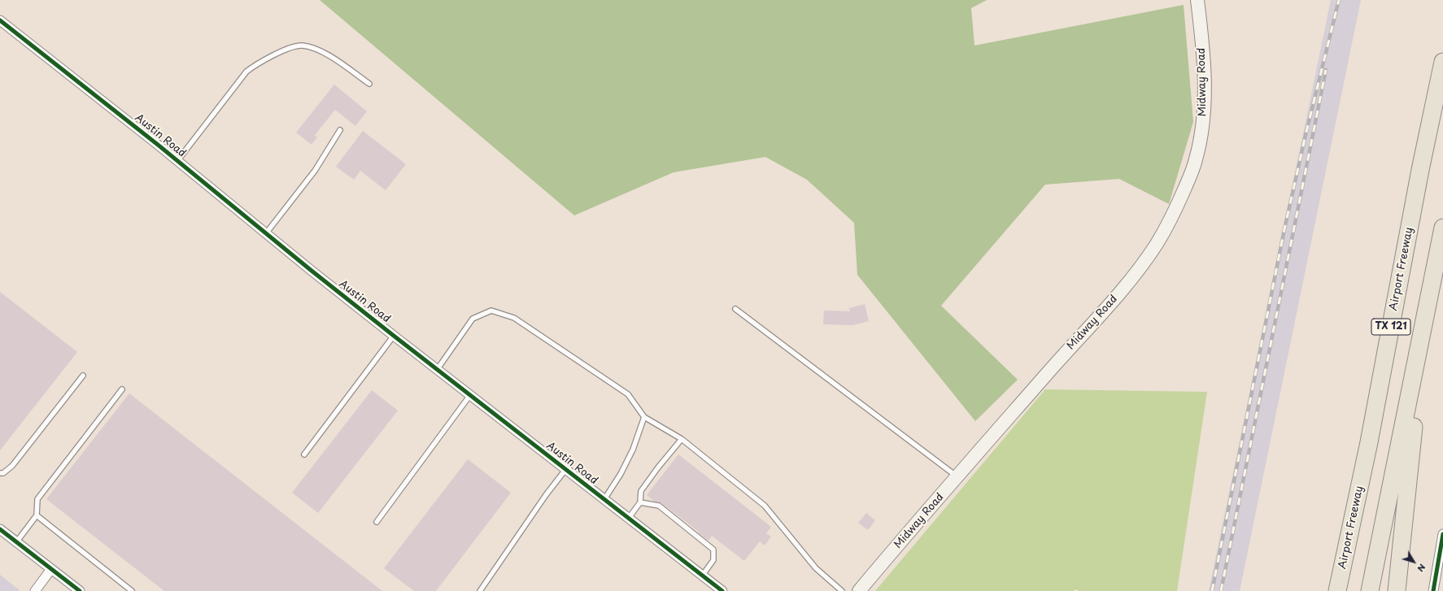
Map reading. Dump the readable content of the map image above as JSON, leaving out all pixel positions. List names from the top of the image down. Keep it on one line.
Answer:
{"streets":{"highway":["Airport Freeway","TX 121"],"main road":["Midway Road"],"street":["Austin Road"]},"north":"bottom right"}
